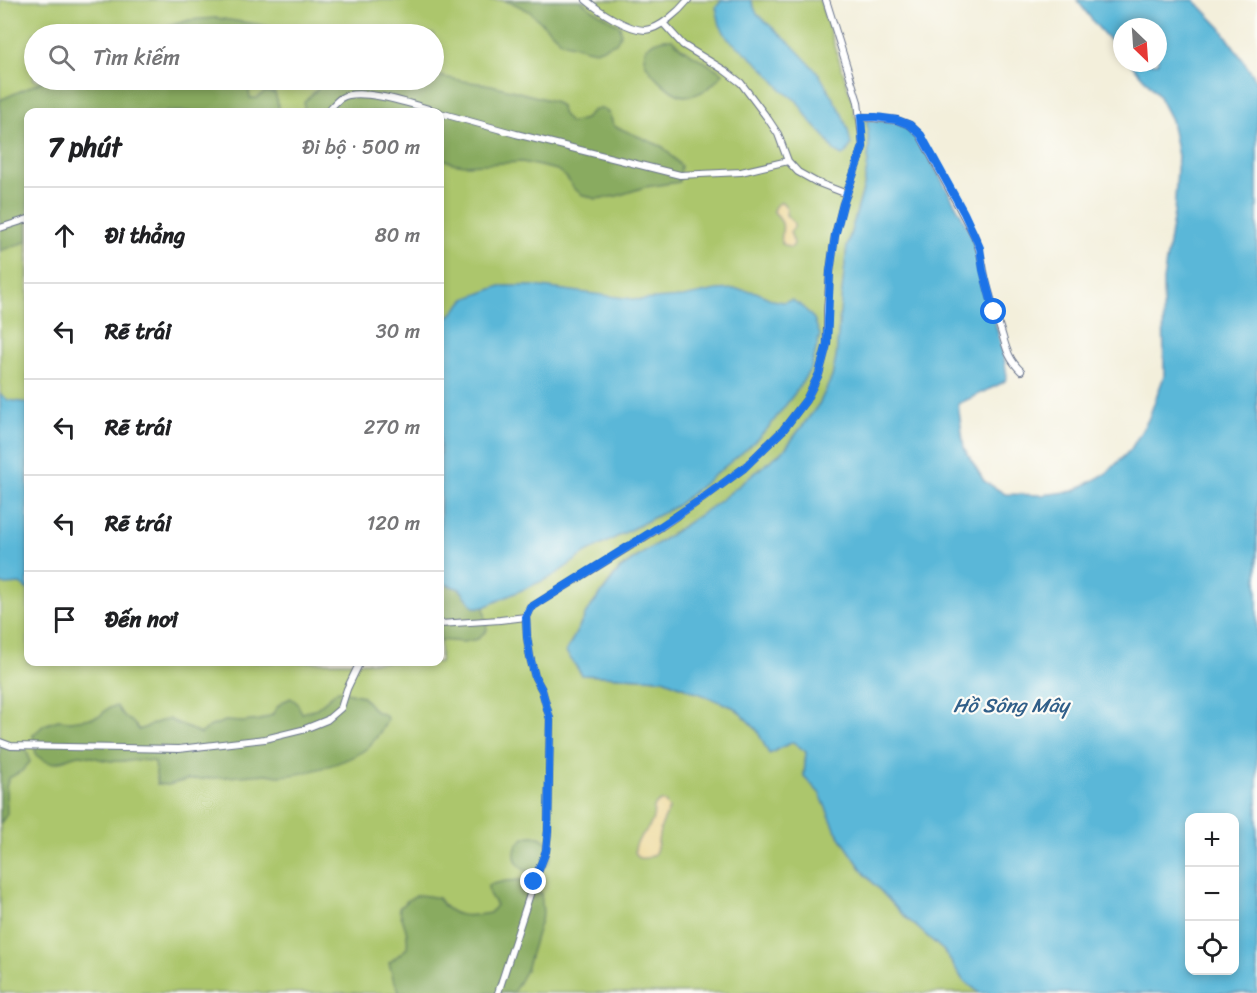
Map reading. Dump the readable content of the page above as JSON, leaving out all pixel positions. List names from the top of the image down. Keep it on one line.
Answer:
{"water":["Hồ Sông Mây"],"north":"bottom right","page":{"search":"Tìm kiếm","heading":["7 phút","Đi bộ · 500 m"],"list":[["Đi thẳng","80 m"],["Rẽ trái","30 m"],["Rẽ trái","270 m"],["Rẽ trái","120 m"],"Đến nơi"],"map_buttons":["+","−"]}}
